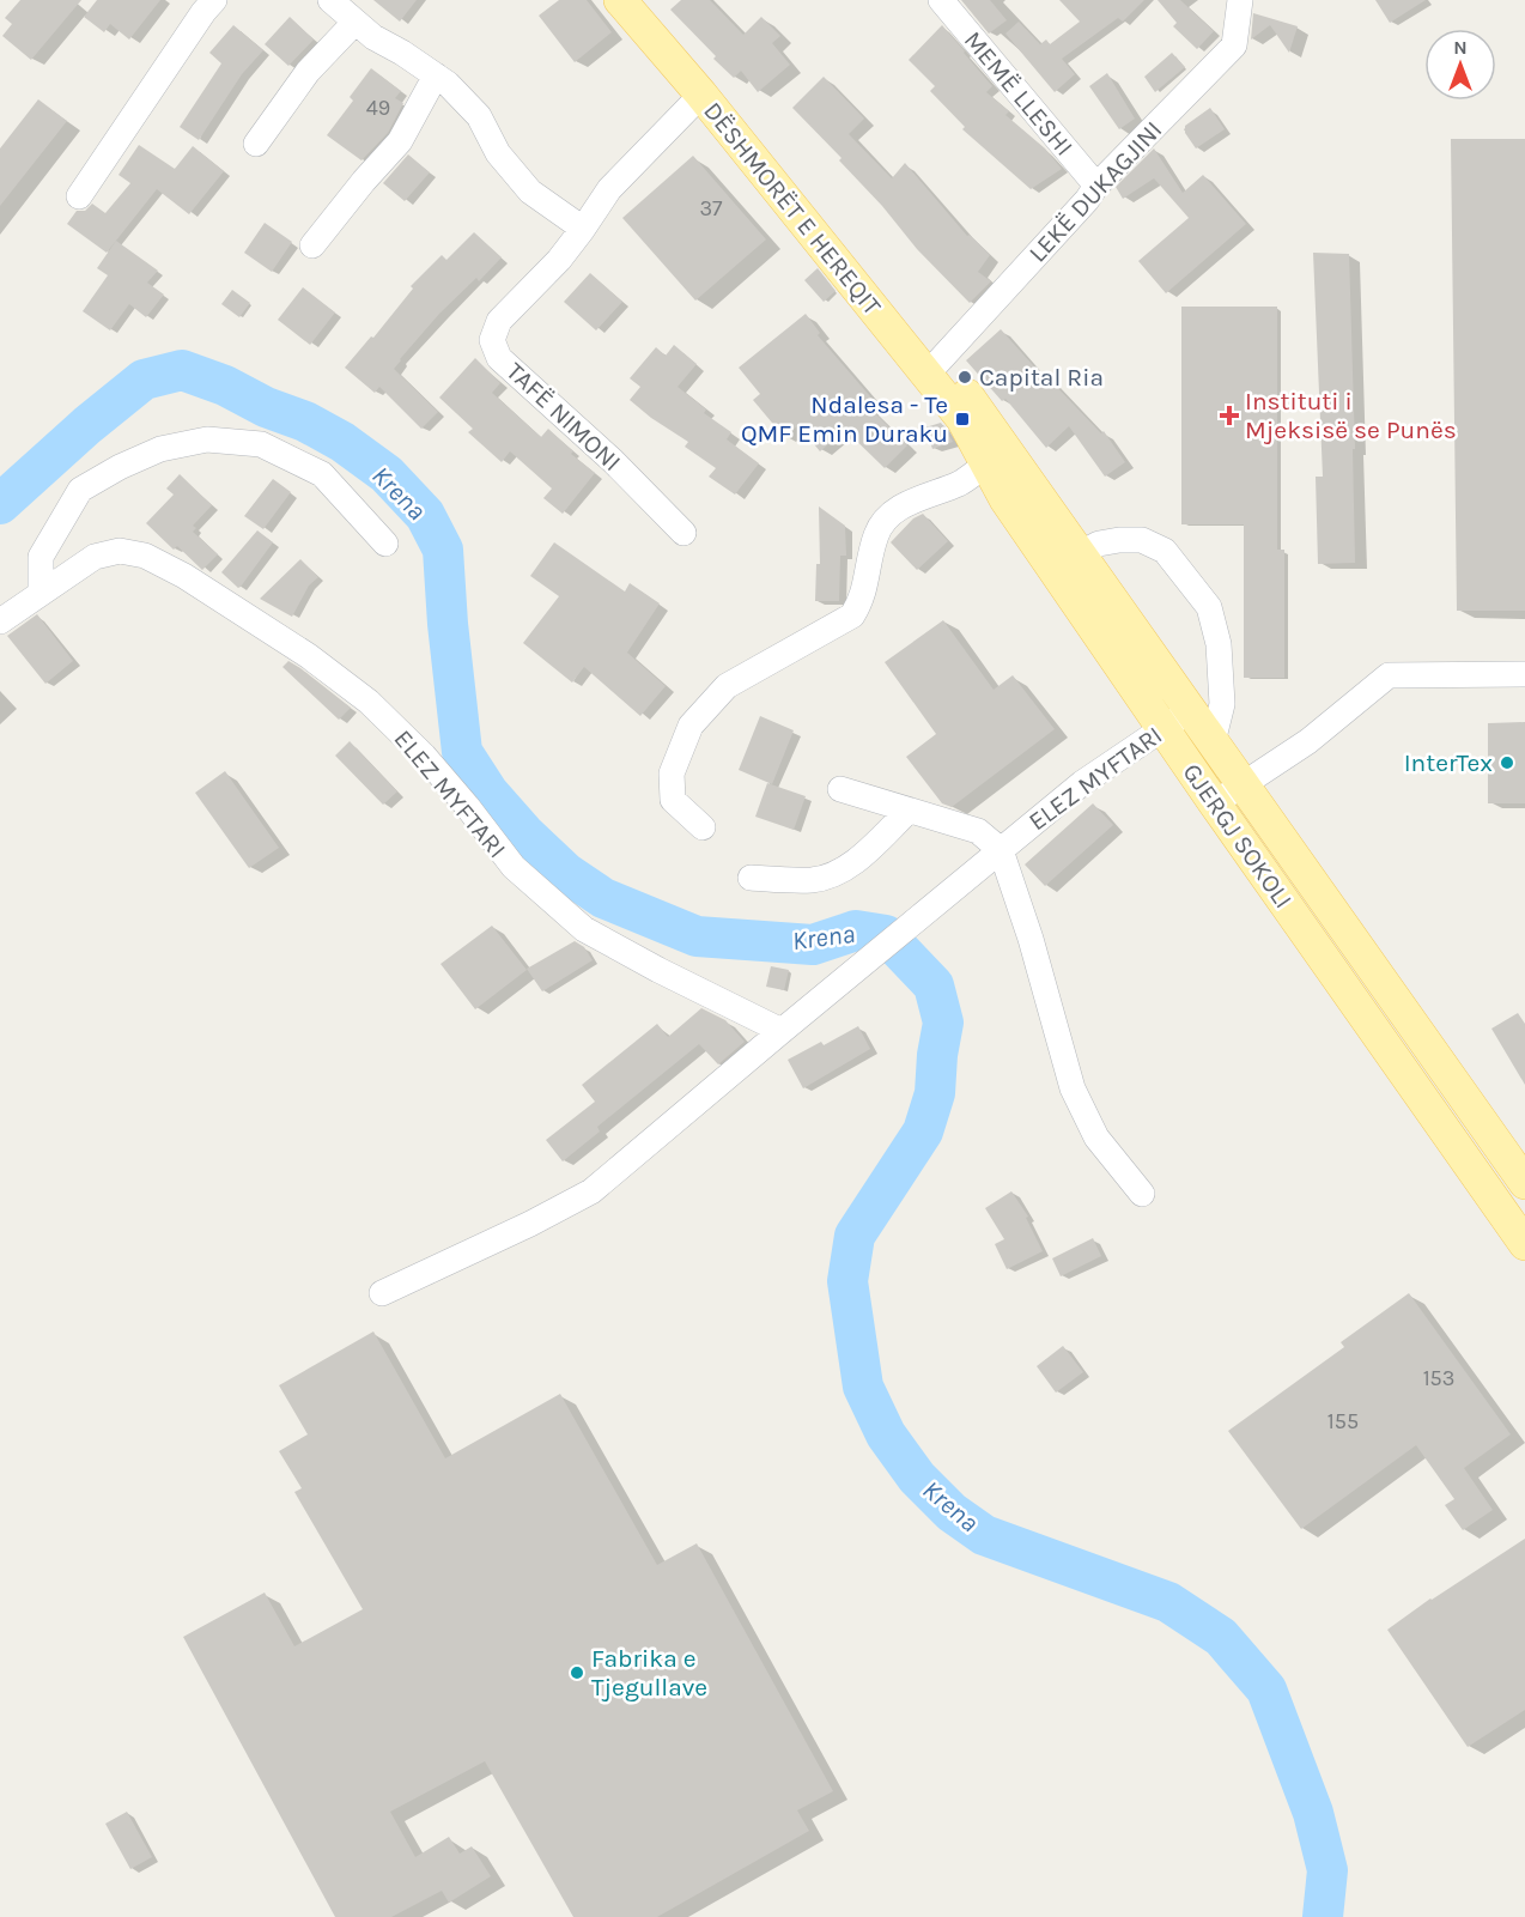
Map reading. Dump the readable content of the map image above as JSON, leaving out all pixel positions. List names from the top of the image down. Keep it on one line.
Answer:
{"streets":{"main road":["DËSHMORËT E HEREQIT","GJERGJ SOKOLI"],"street":["MEMË LLESHI","LEKË DUKAGJINI","TAFË NIMONI","ELEZ MYFTARI"]},"crossings":[["MEMË LLESHI","LEKË DUKAGJINI"],["LEKË DUKAGJINI","DËSHMORËT E HEREQIT"],["DËSHMORËT E HEREQIT","TAFË NIMONI"],["DËSHMORËT E HEREQIT","GJERGJ SOKOLI"],["ELEZ MYFTARI","GJERGJ SOKOLI"]],"water":["Krena"],"places":{"other":["Capital Ria","InterTex","Fabrika e Tjegullave"],"health":["Instituti i Mjeksisë se Punës"],"transit":["Ndalesa - Te QMF Emin Duraku"]},"house_numbers":["49","37","153","155"],"north":"top"}
